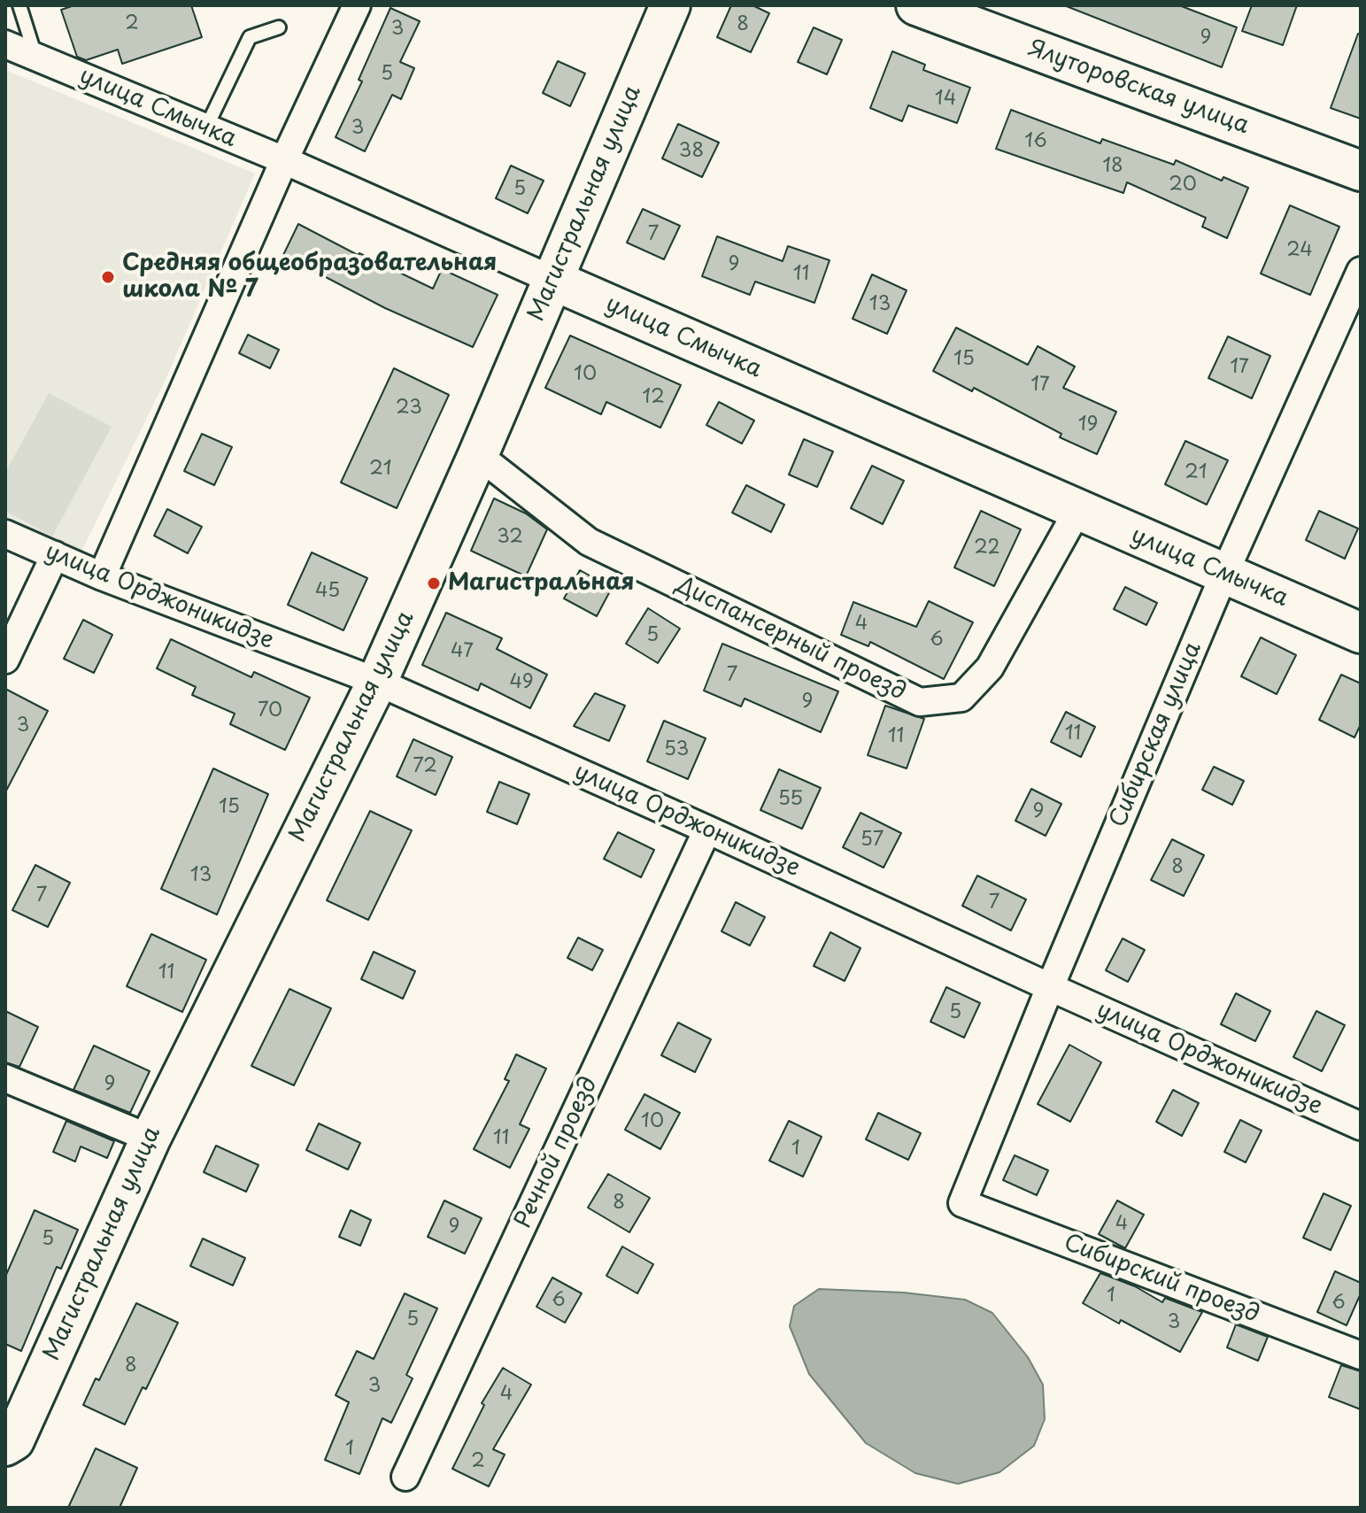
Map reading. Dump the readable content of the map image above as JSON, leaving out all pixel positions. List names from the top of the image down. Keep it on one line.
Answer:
{"streets":{"main road":["Ялуторовская улица","улица Смычка","Магистральная улица"],"street":["улица Орджоникидзе","Диспансерный проезд","Сибирская улица","Речной проезд","Сибирский проезд"]},"crossings":[["улица Смычка","Магистральная улица"],["улица Смычка","Диспансерный проезд"],["улица Смычка","Сибирская улица"],["Магистральная улица","улица Орджоникидзе"],["Магистральная улица","Диспансерный проезд"],["улица Орджоникидзе","Сибирская улица"],["улица Орджоникидзе","Речной проезд"],["Сибирская улица","Сибирский проезд"]],"places":["Средняя общеобразовательная школа № 7","Магистральная"],"house_numbers":["2","8","3","9","5","14","3","16","38","18","20","5","7","24","9","11","13","15","17","10","17","12","23","19","21","21","32","22","45","4","5","6","47","7","49","9","70","3","11","11","53","72","55","15","9","57","8","13","7","7","11","5","9","10","11","1","8","4","9","5","1","6","6","5","3","8","3","4","1","2"]}
